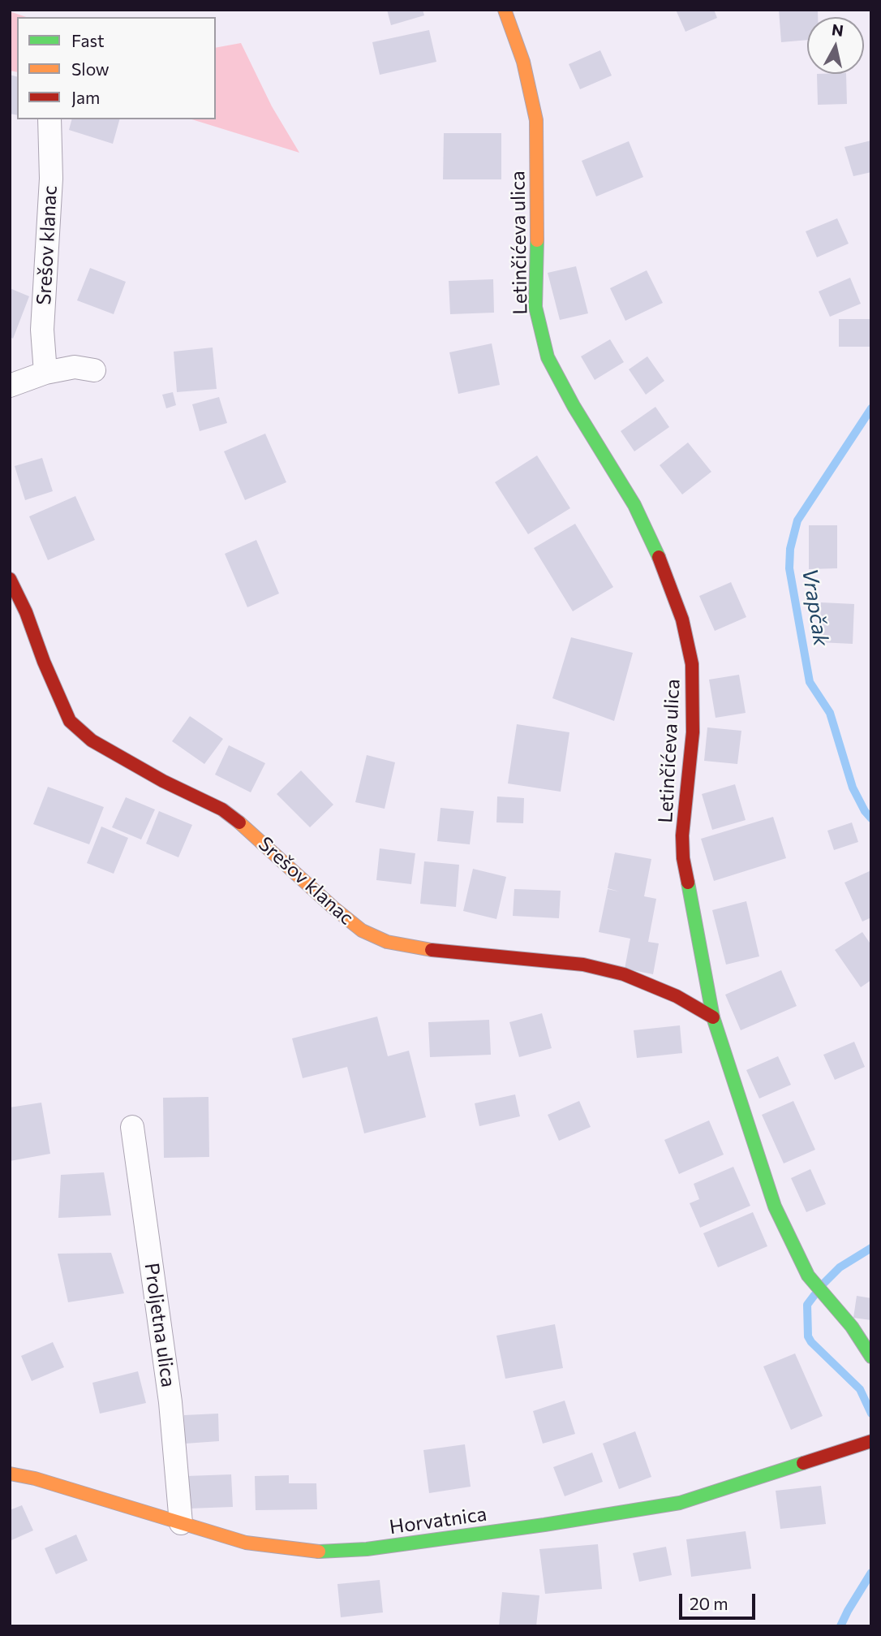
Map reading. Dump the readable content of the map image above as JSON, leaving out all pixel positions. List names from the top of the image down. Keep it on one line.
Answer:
{"streets":{"street":["Letinčićeva ulica","Srešov klanac","Proljetna ulica","Horvatnica"]},"crossings":[["Letinčićeva ulica","Srešov klanac"],["Proljetna ulica","Horvatnica"]],"water":["Vrapčak"],"legend":["Fast","Slow","Jam"],"scale_bar":"20 m","north":"top"}
